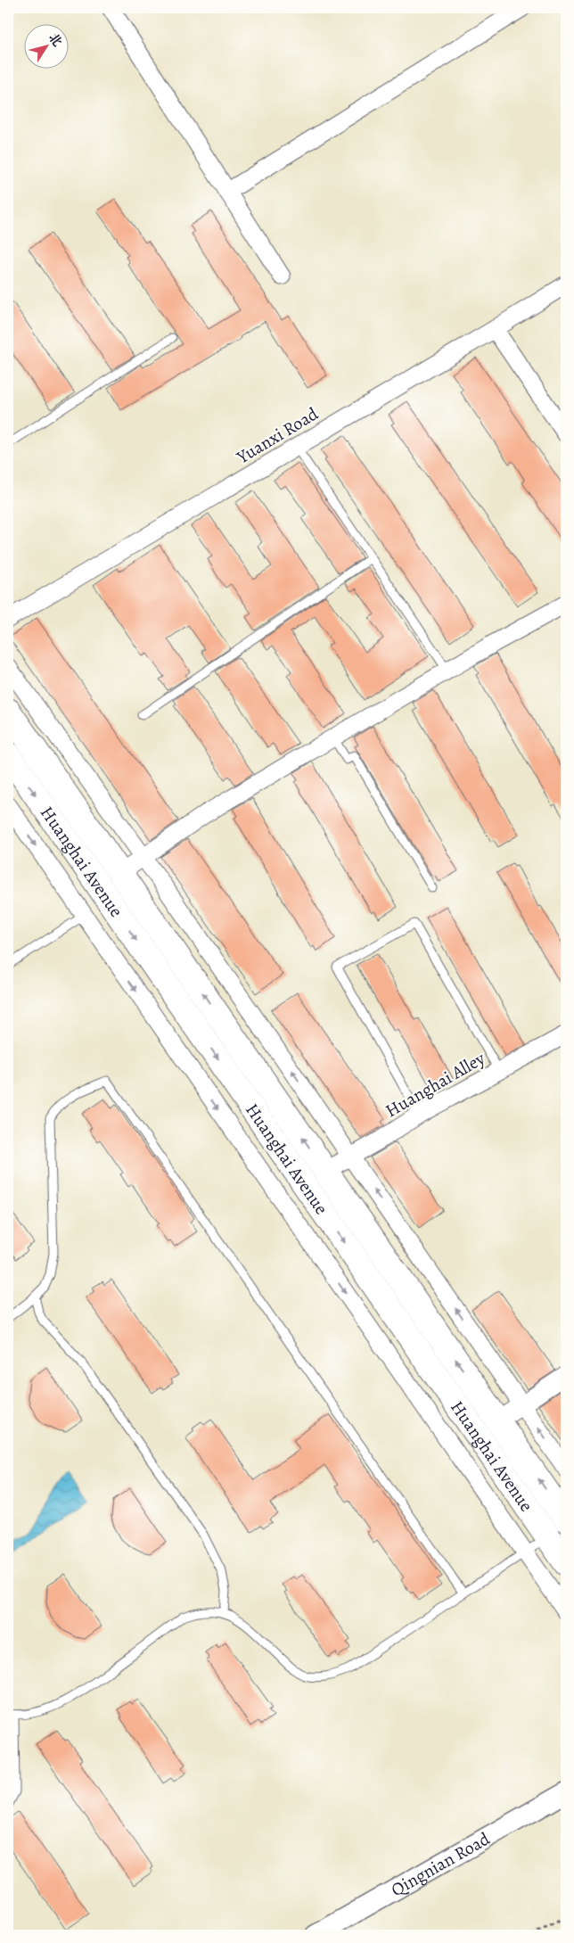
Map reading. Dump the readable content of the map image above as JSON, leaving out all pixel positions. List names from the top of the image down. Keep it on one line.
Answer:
{"streets":{"main road":["Huanghai Avenue"],"street":["Yuanxi Road","Huanghai Alley","Qingnian Road"]},"crossings":[["Huanghai Avenue","Huanghai Alley"]],"north":"top right"}
